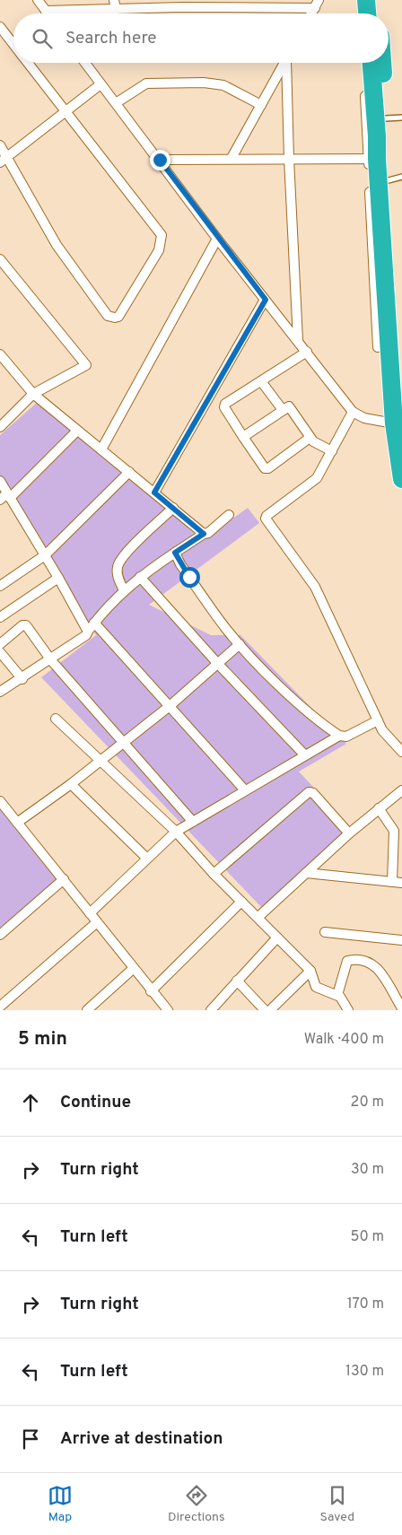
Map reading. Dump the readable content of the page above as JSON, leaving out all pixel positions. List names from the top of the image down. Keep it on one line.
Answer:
{"page":{"search":"Search here","heading":["5 min","Walk · 400 m"],"list":[["Continue","20 m"],["Turn right","30 m"],["Turn left","50 m"],["Turn right","170 m"],["Turn left","130 m"],"Arrive at destination"],"nav":["Map","Directions","Saved"]}}
